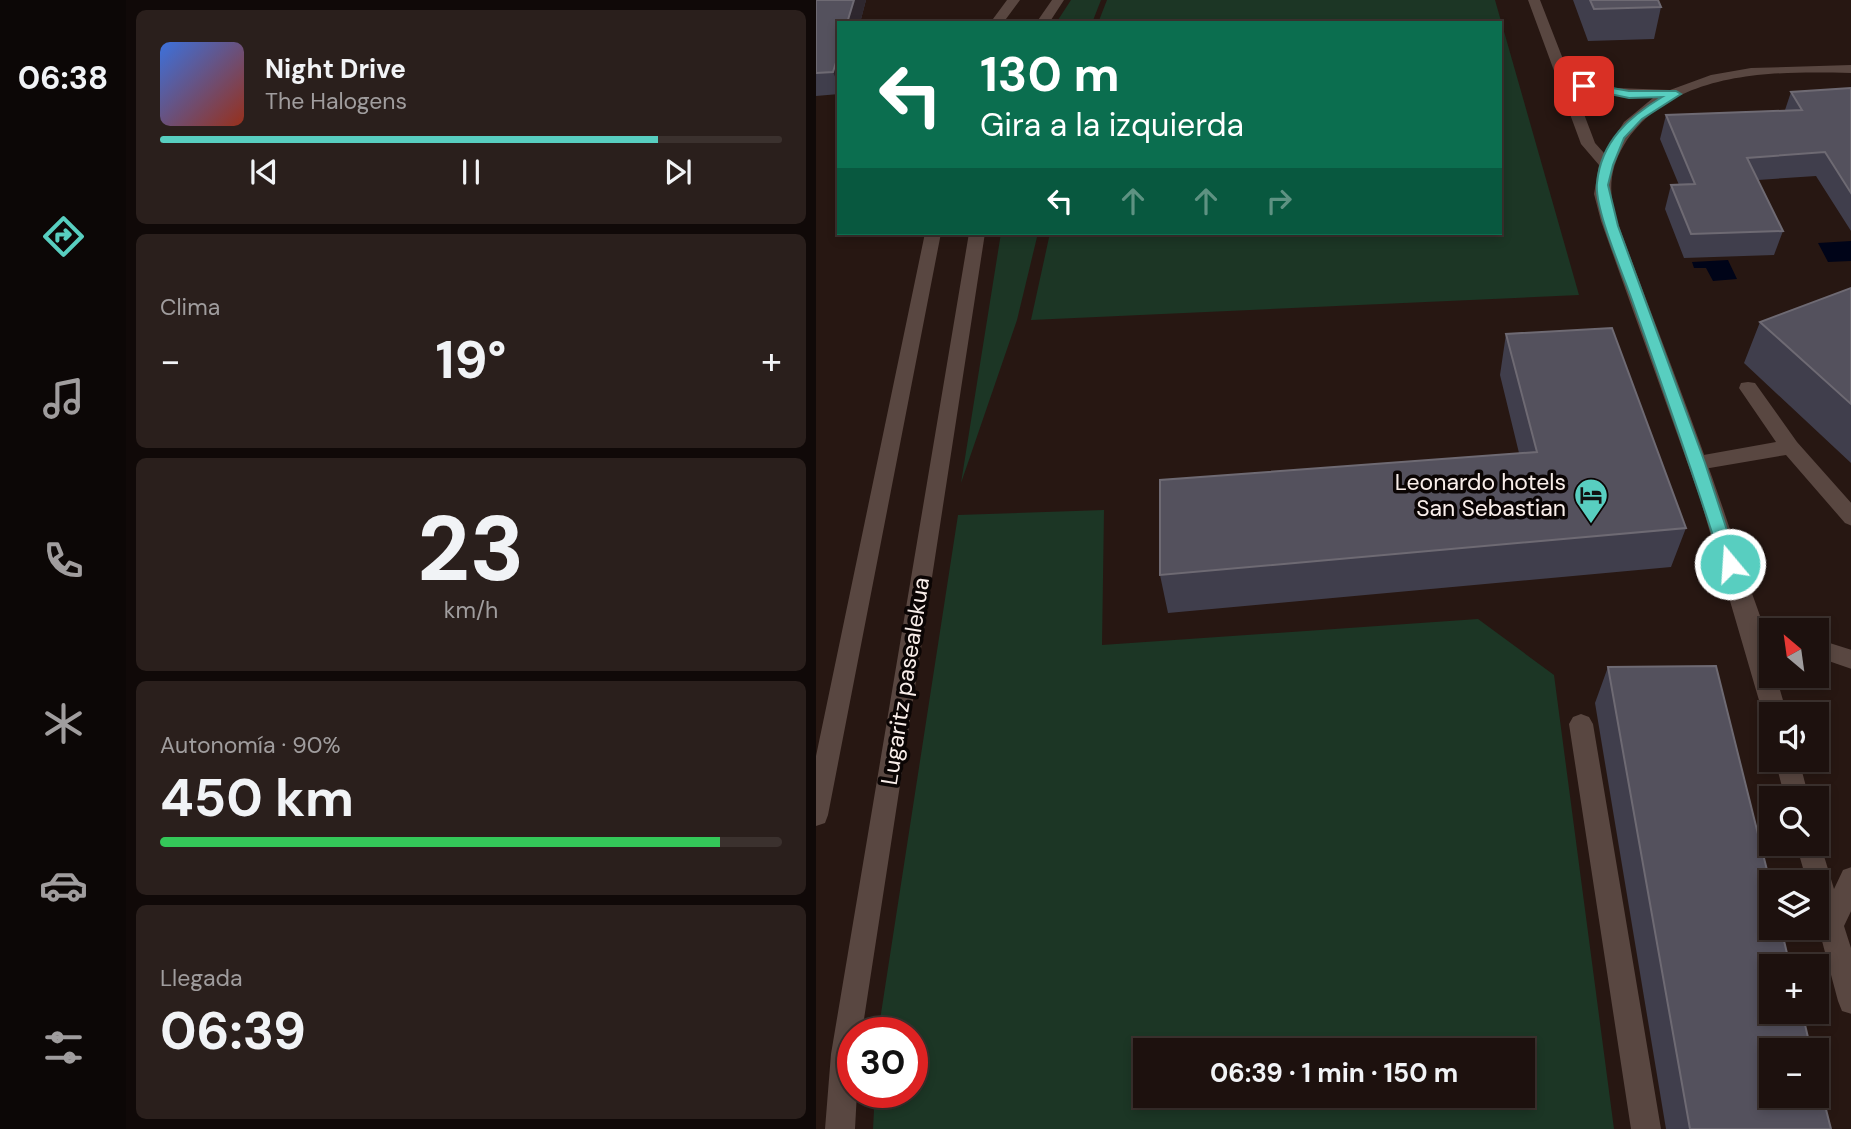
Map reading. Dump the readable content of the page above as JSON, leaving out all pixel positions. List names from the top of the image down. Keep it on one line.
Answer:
{"streets":{"street":["Lugaritz pasealekua"]},"places":{"hotel":["Leonardo hotels San Sebastian"]},"north":"top left","page":{"tabs":"06:38","turn":["130 m","Gira a la izquierda"],"song":["Night Drive","The Halogens"],"tile":["Clima",["23","km/h"],["Autonomía · 90%","450 km"],["Llegada","06:39"]],"heat":["−","19°","+"],"map_buttons":["+","−"],"limit":"30","trip":"06:39 · 1 min · 150 m"}}
